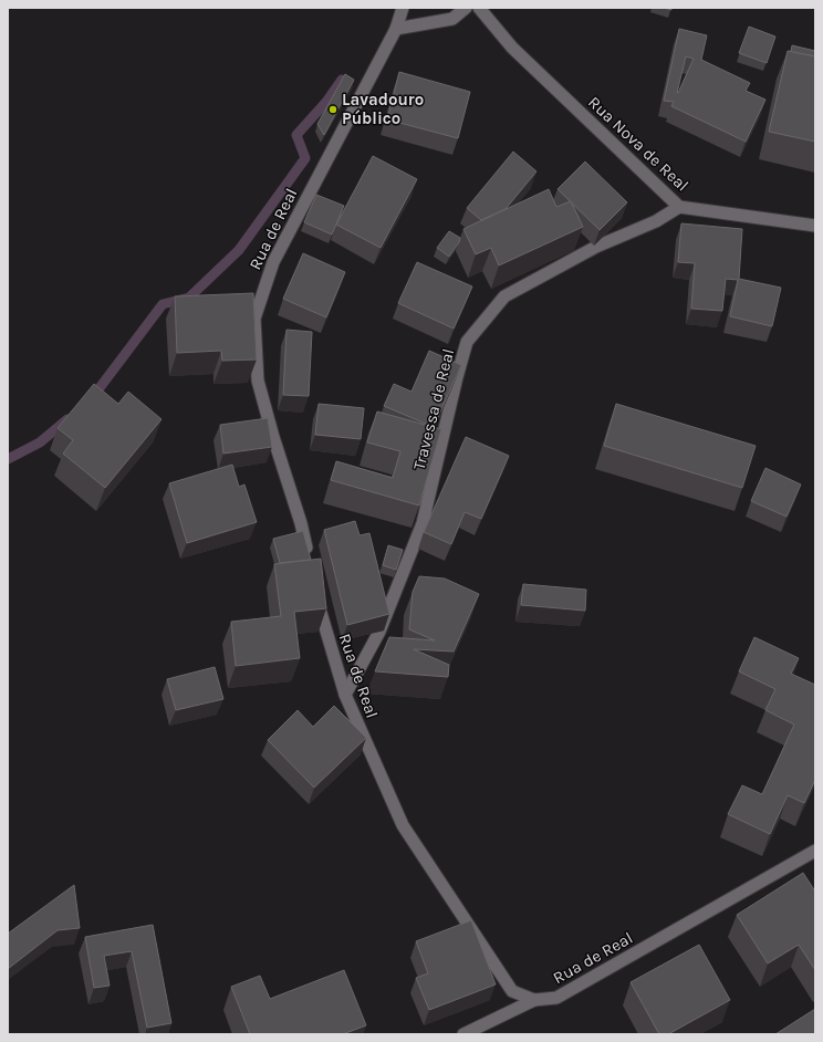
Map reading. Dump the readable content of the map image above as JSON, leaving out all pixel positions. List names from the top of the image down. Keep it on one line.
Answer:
{"streets":{"street":["Rua Nova de Real","Rua de Real","Travessa de Real"]},"crossings":[["Rua Nova de Real","Travessa de Real"],["Rua de Real","Travessa de Real"]],"places":["Lavadouro Público"]}
